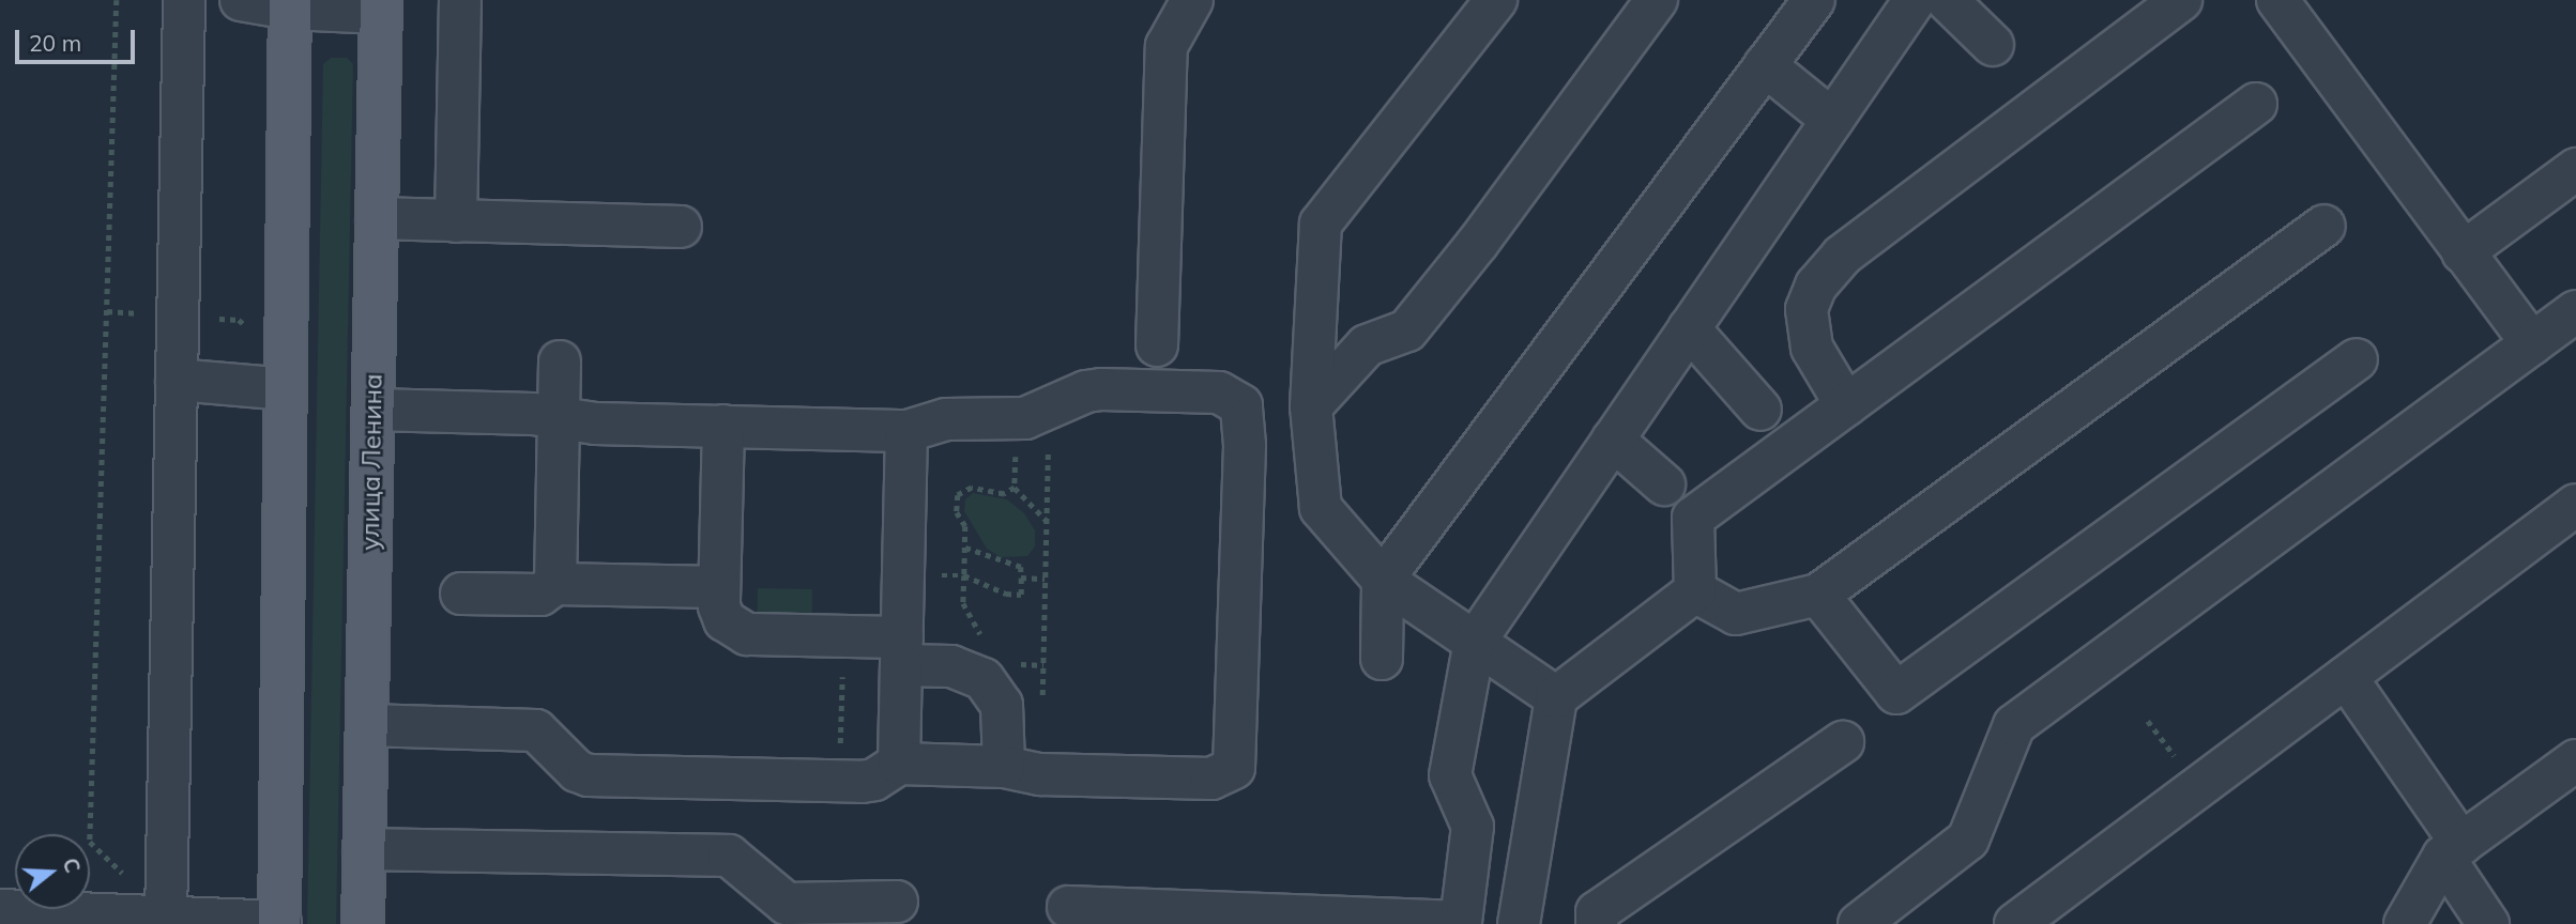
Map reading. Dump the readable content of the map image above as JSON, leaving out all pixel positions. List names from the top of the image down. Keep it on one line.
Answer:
{"streets":{"main road":["улица Ленина"]},"scale_bar":"20 m","north":"right"}
